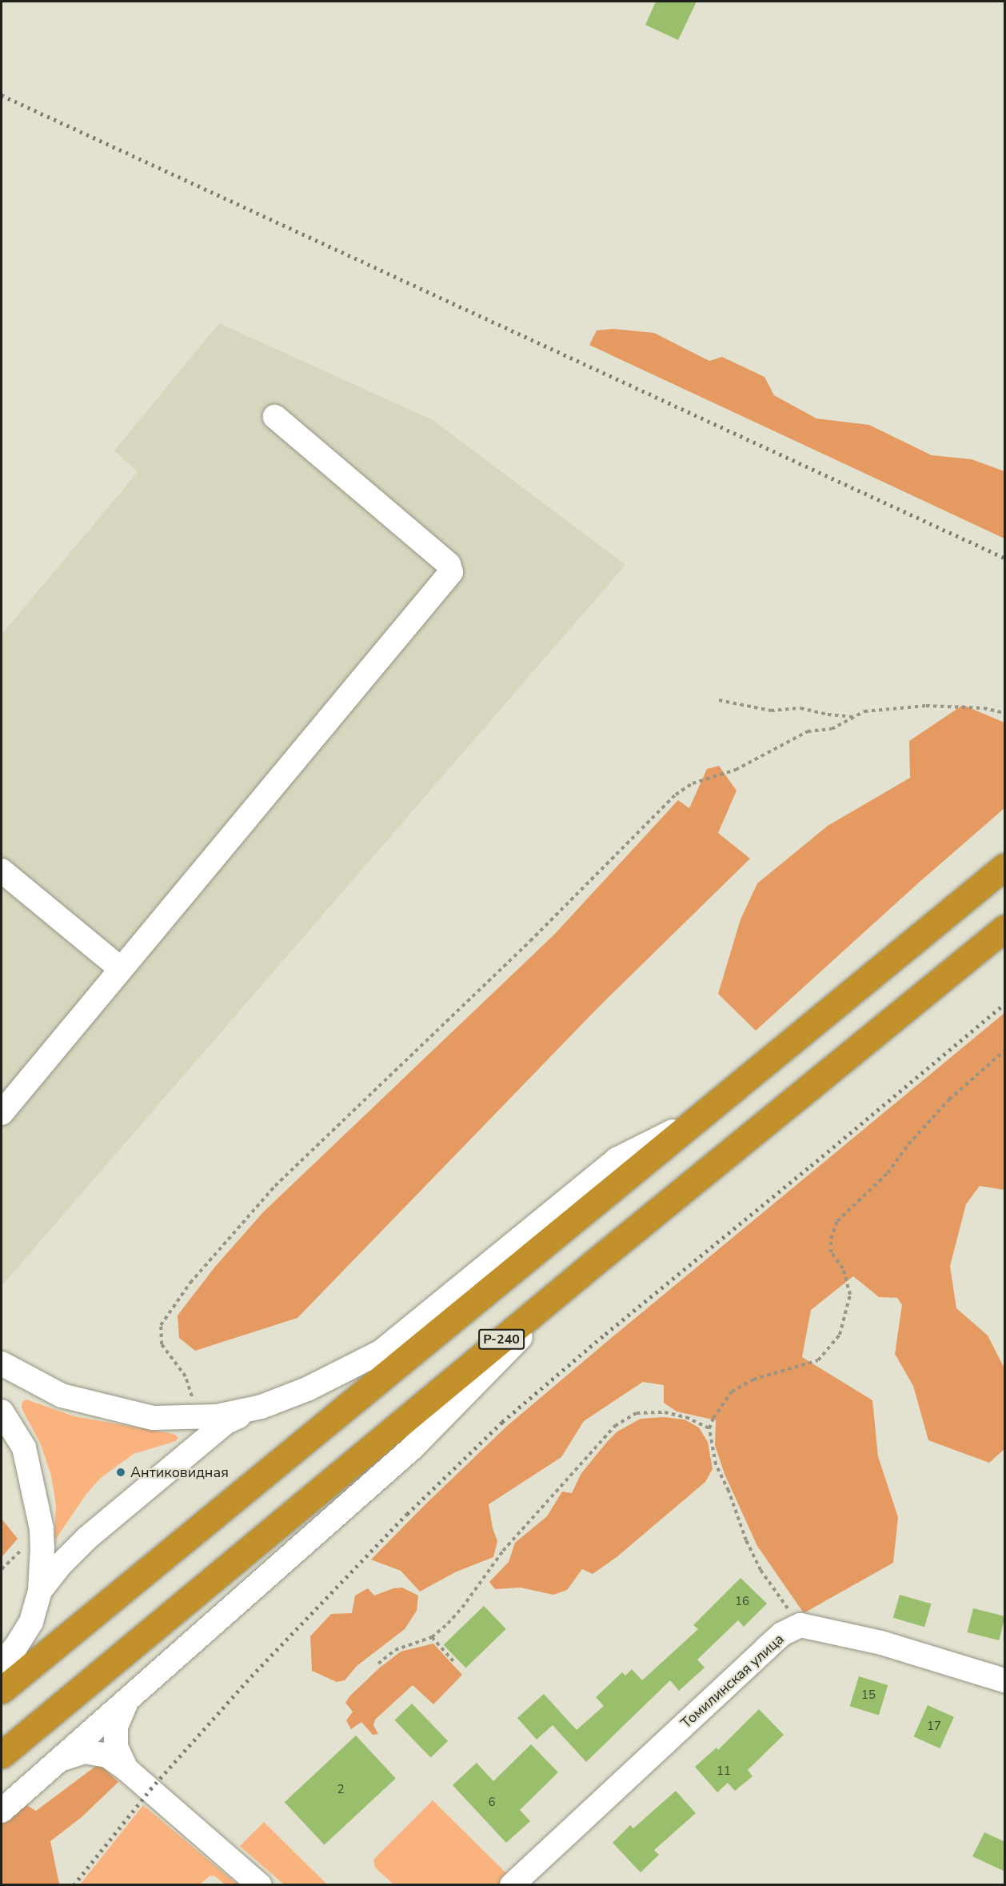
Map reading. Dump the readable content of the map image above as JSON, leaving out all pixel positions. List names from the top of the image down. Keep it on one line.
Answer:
{"streets":{"highway":["Р-240"],"street":["Томилинская улица"]},"places":["Антиковидная"],"house_numbers":["16","15","17","11","2","6"]}
